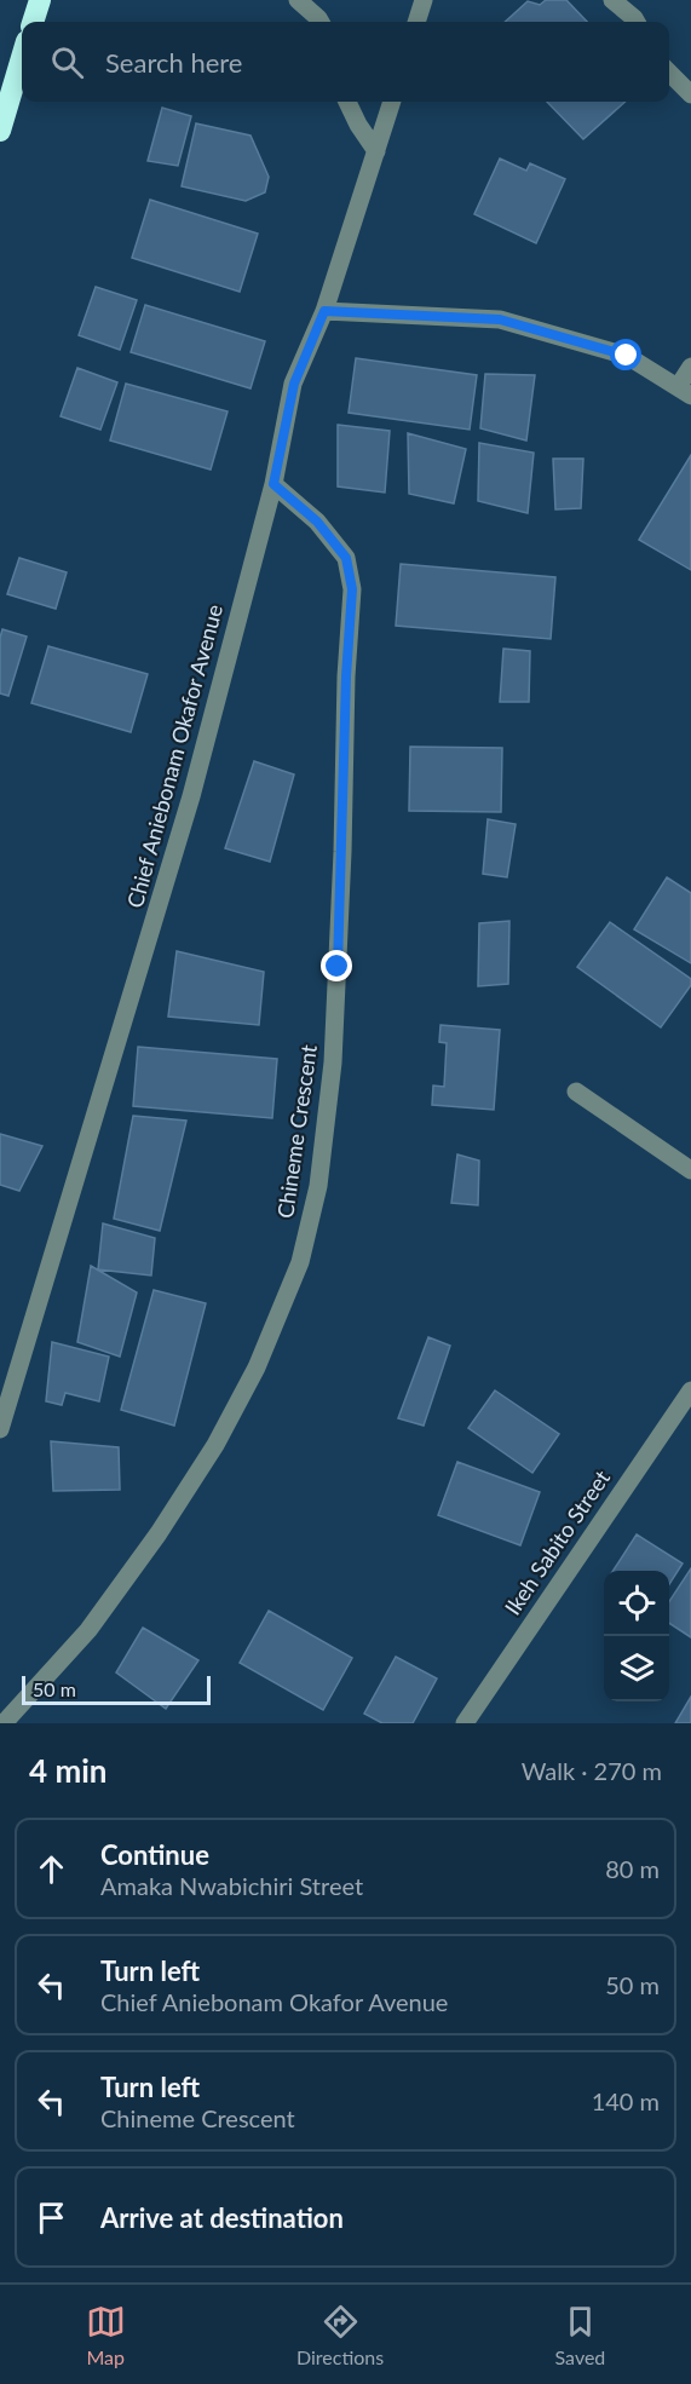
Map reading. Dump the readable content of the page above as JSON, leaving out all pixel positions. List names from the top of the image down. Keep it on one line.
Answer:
{"streets":{"street":["Chief Aniebonam Okafor Avenue","Chineme Crescent","Ikeh Sabito Street"]},"crossings":[["Chief Aniebonam Okafor Avenue","Chineme Crescent"]],"scale_bar":"50 m","page":{"search":"Search here","scale":"50 m","heading":["4 min","Walk · 270 m"],"list":[["Continue","Amaka Nwabichiri Street","80 m"],["Turn left","Chief Aniebonam Okafor Avenue","50 m"],["Turn left","Chineme Crescent","140 m"],"Arrive at destination"],"nav":["Map","Directions","Saved"]}}
